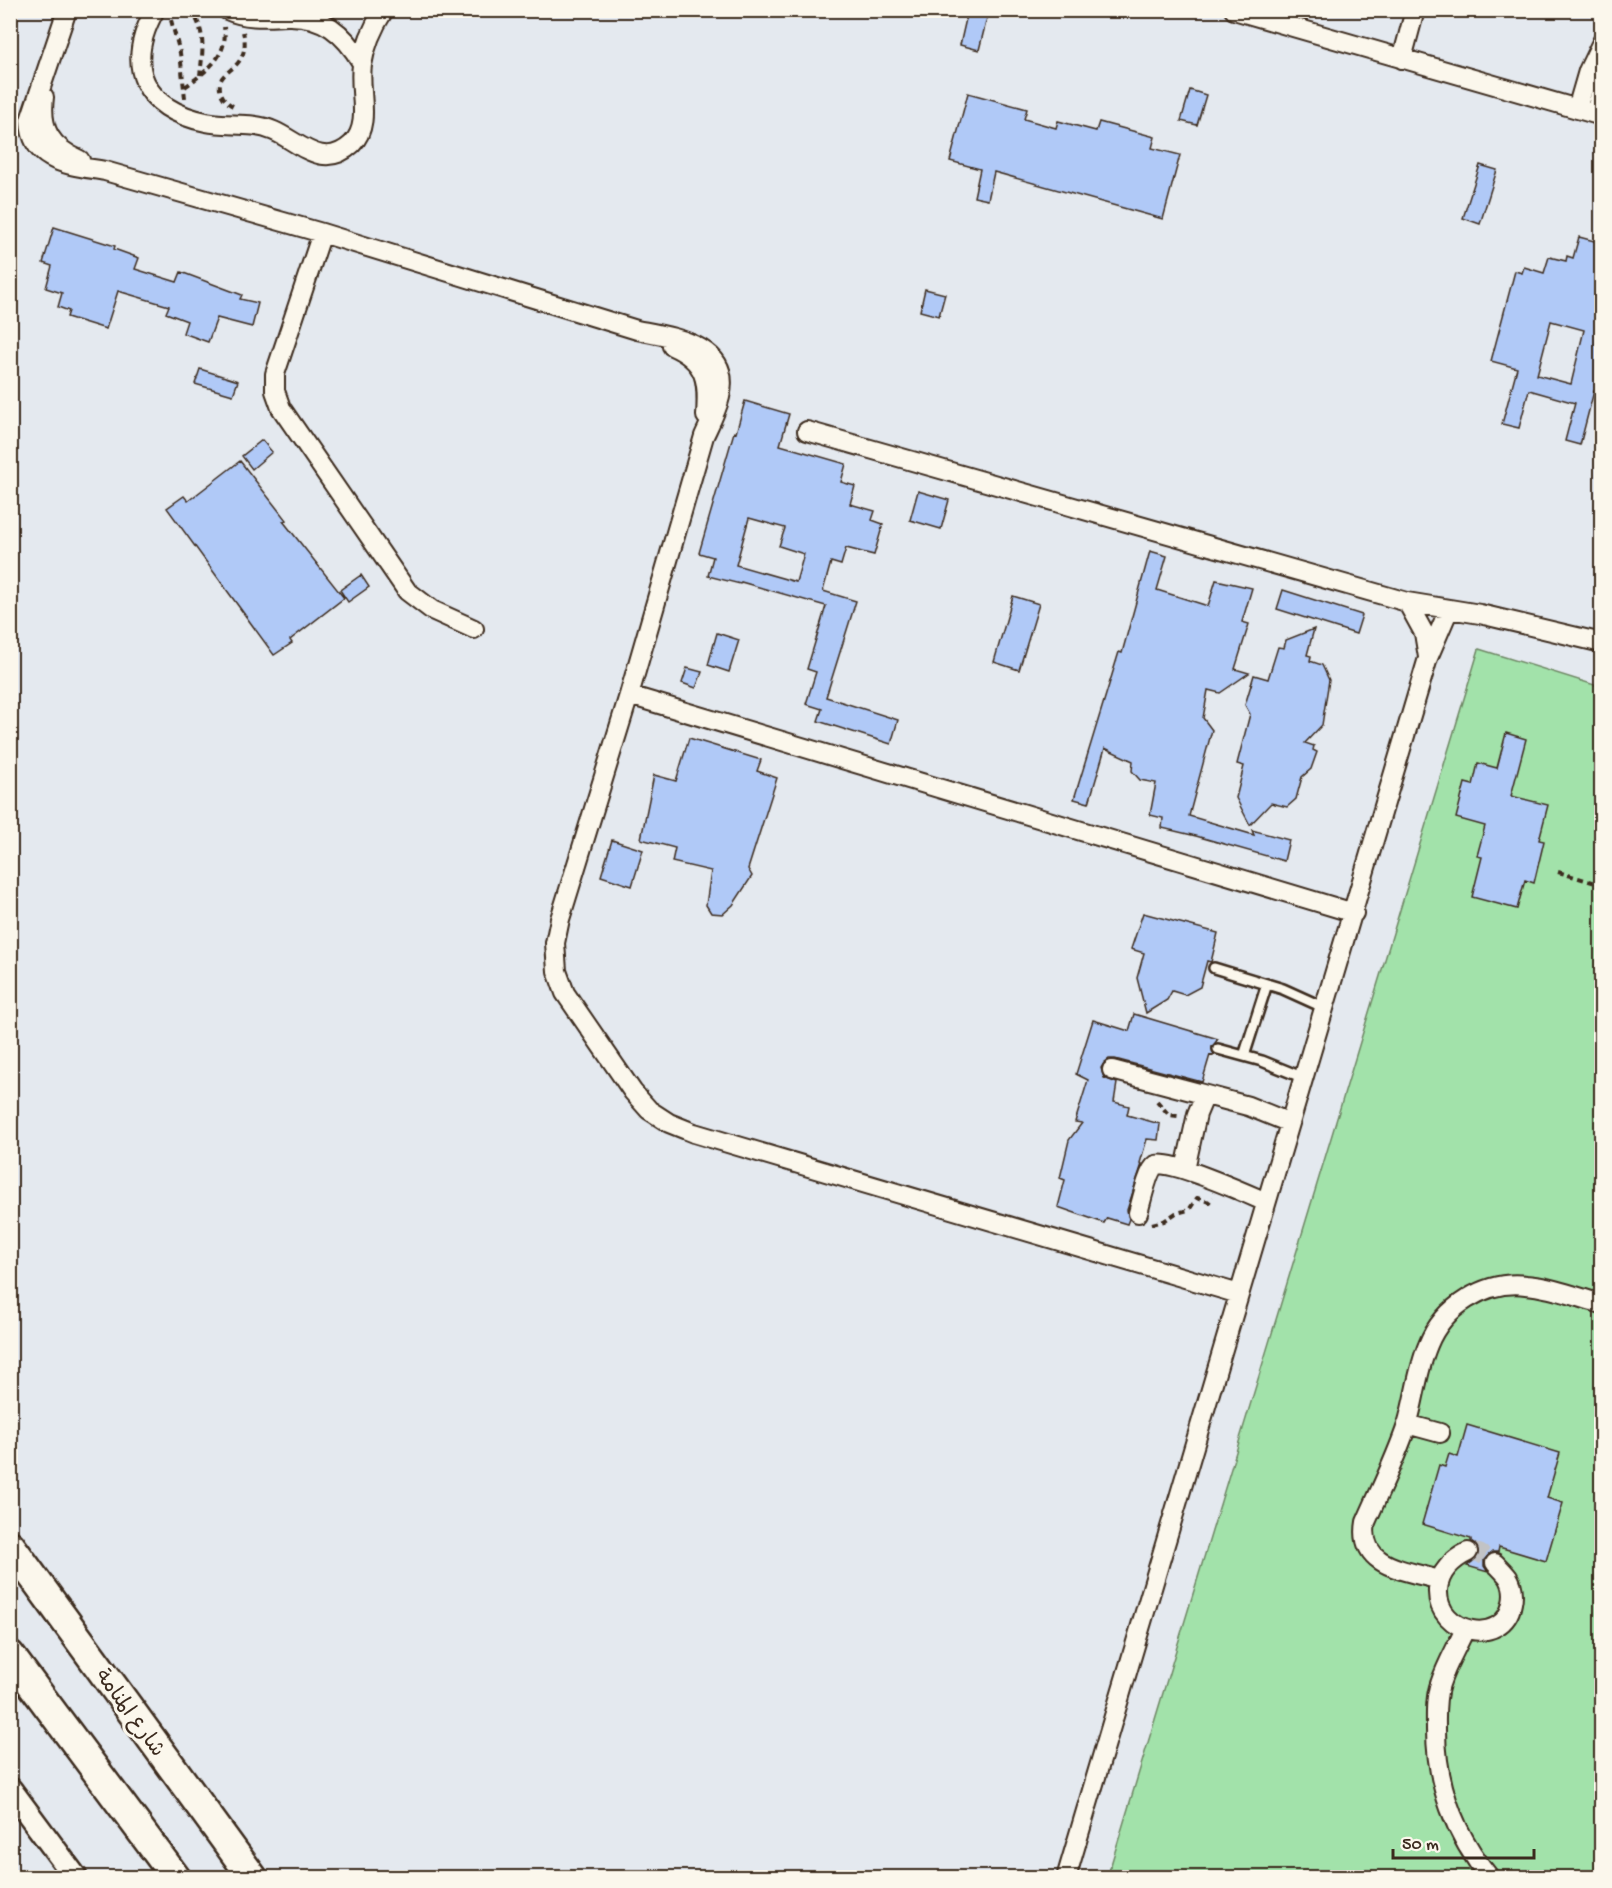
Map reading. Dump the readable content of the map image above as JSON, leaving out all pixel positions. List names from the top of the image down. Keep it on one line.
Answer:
{"streets":{"main road":["شارع المنامة"]},"scale_bar":"50 m"}
